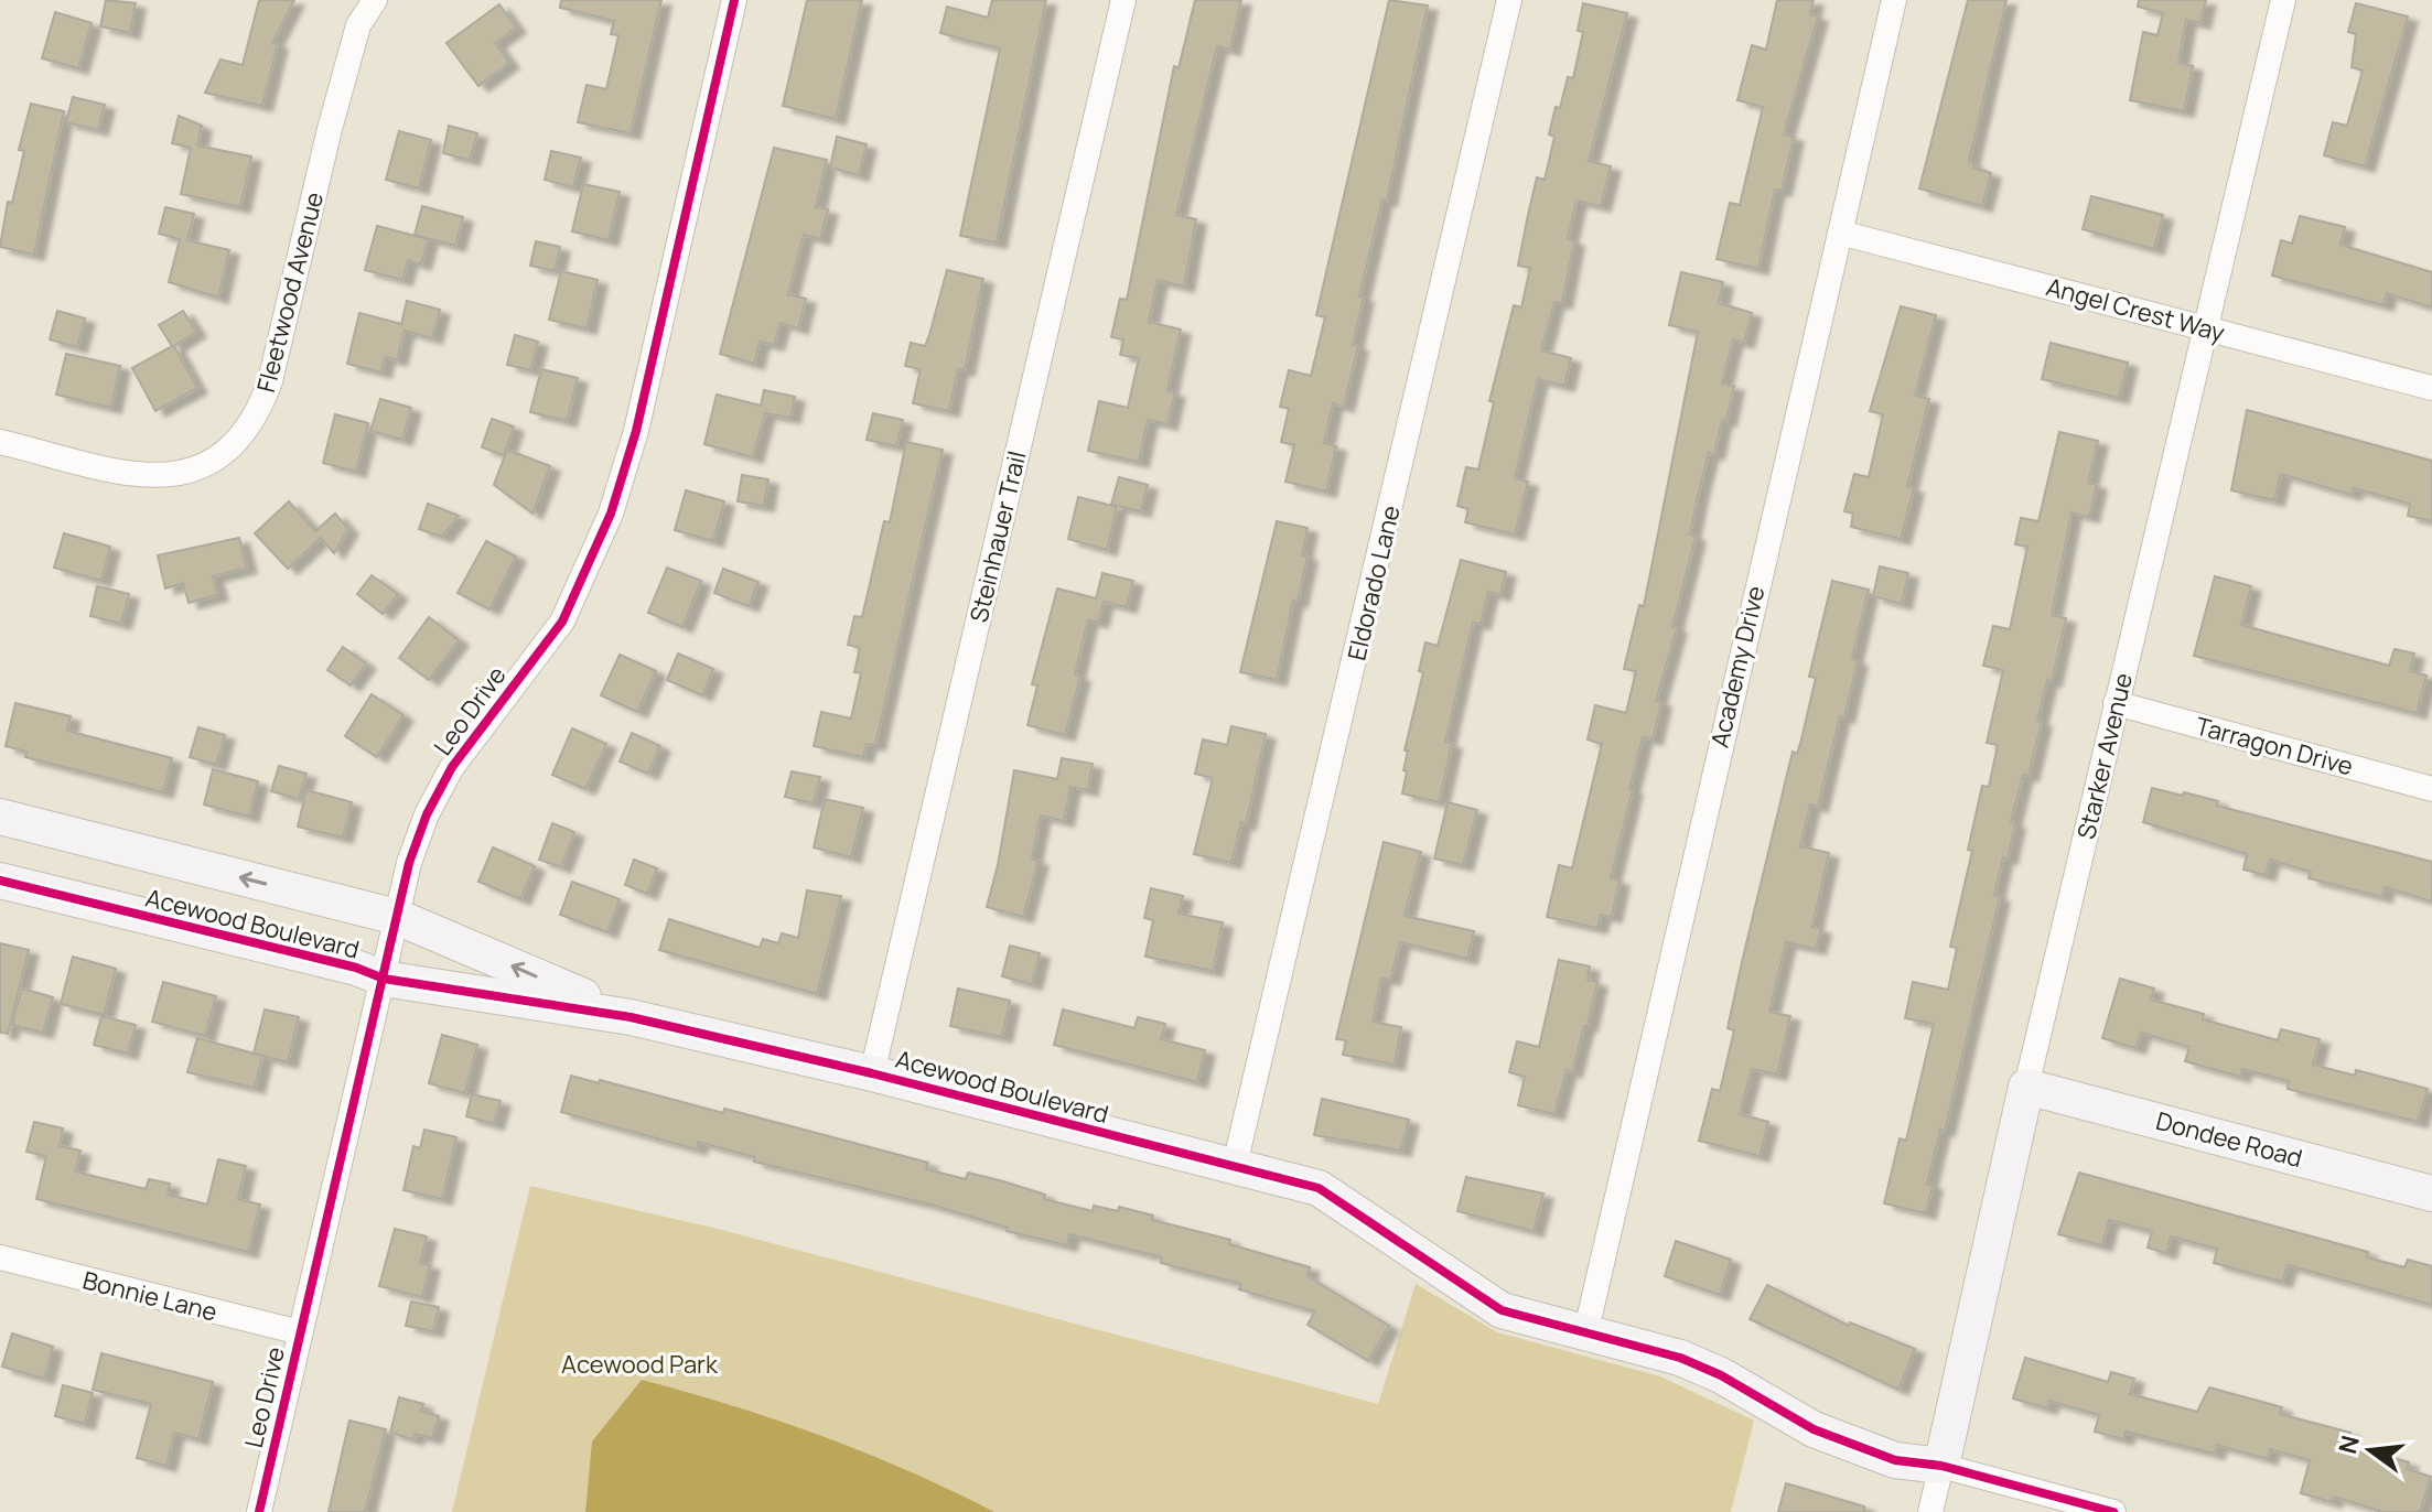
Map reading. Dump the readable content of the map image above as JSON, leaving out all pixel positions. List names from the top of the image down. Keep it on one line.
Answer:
{"streets":{"street":["Fleetwood Avenue","Angel Crest Way","Steinhauer Trail","Eldorado Lane","Academy Drive","Leo Drive","Tarragon Drive","Starker Avenue","Acewood Boulevard","Dondee Road","Bonnie Lane"]},"crossings":[["Angel Crest Way","Academy Drive"],["Angel Crest Way","Starker Avenue"],["Steinhauer Trail","Acewood Boulevard"],["Eldorado Lane","Acewood Boulevard"],["Academy Drive","Acewood Boulevard"],["Leo Drive","Acewood Boulevard"],["Leo Drive","Bonnie Lane"],["Tarragon Drive","Starker Avenue"],["Starker Avenue","Acewood Boulevard"],["Starker Avenue","Dondee Road"]],"parks":["Acewood Park"],"north":"left"}
